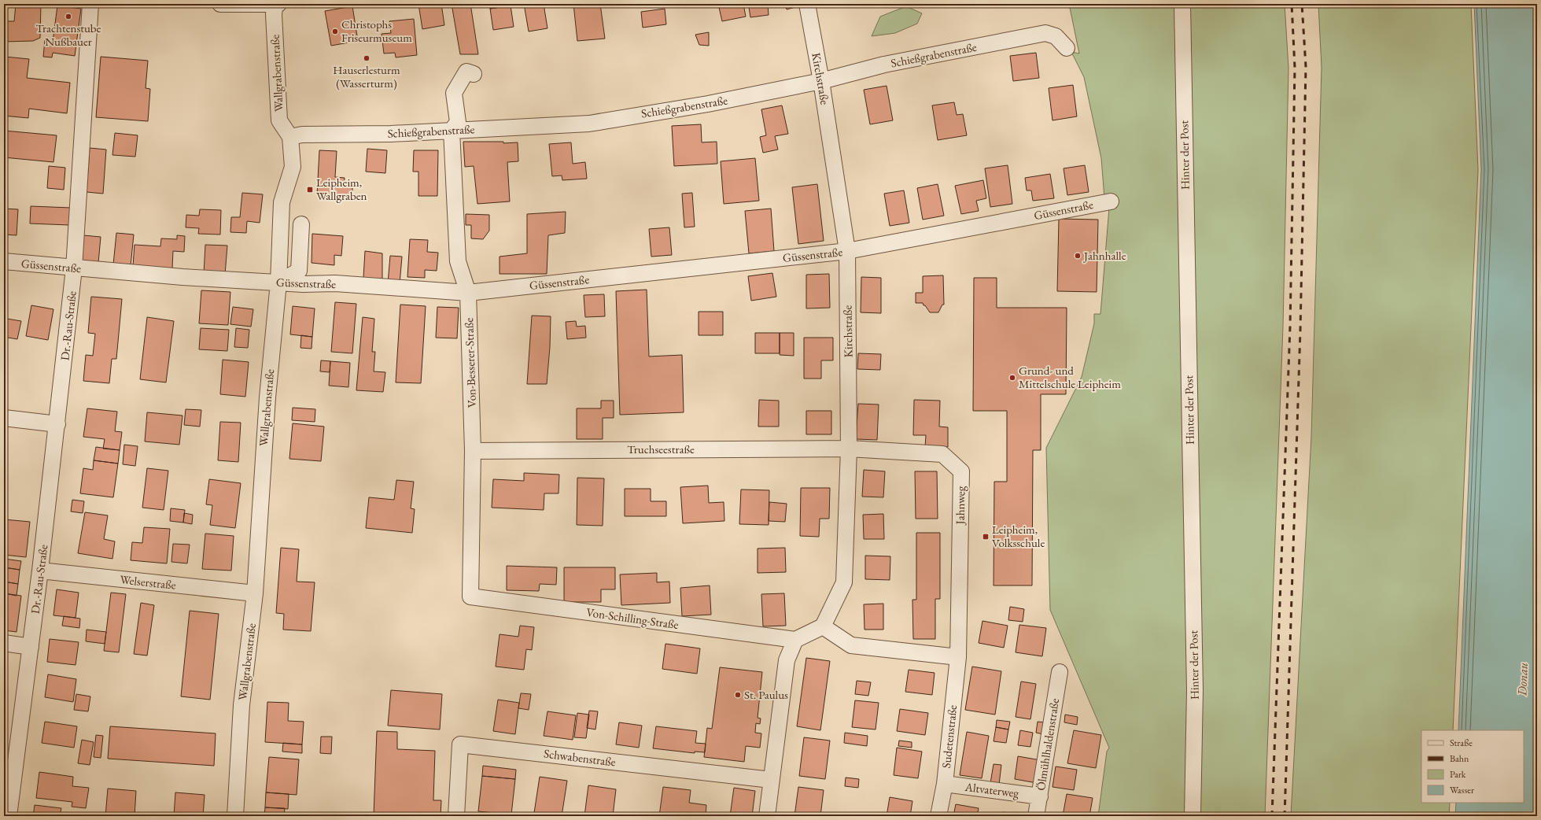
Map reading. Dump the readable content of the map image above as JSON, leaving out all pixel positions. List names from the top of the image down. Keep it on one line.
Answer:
{"streets":{"street":["Schießgrabenstraße","Wallgrabenstraße","Kirchstraße","Hinter der Post","Güssenstraße","Dr.-Rau-Straße","Von-Besserer-Straße","Truchseestraße","Jahnweg","Welserstraße","Von-Schilling-Straße","Sudetenstraße","Ölmühlhaldenstraße","Schwabenstraße","Altvaterweg"]},"crossings":[["Schießgrabenstraße","Wallgrabenstraße"],["Schießgrabenstraße","Kirchstraße"],["Schießgrabenstraße","Von-Besserer-Straße"],["Wallgrabenstraße","Güssenstraße"],["Wallgrabenstraße","Welserstraße"],["Kirchstraße","Güssenstraße"],["Kirchstraße","Truchseestraße"],["Kirchstraße","Jahnweg"],["Güssenstraße","Dr.-Rau-Straße"],["Güssenstraße","Von-Besserer-Straße"],["Dr.-Rau-Straße","Welserstraße"],["Von-Besserer-Straße","Truchseestraße"],["Von-Besserer-Straße","Von-Schilling-Straße"],["Truchseestraße","Jahnweg"],["Jahnweg","Sudetenstraße"],["Sudetenstraße","Altvaterweg"],["Ölmühlhaldenstraße","Altvaterweg"]],"water":["Donau"],"places":{"other":["Trachtenstube Nußbauer","Christophs Friseurmuseum","Hauserlesturm (Wasserturm)","Jahnhalle","Grund- und Mittelschule Leipheim","St. Paulus"],"transit":["Leipheim, Wallgraben","Leipheim, Volksschule"]},"legend":["Straße","Bahn","Park","Wasser"]}
